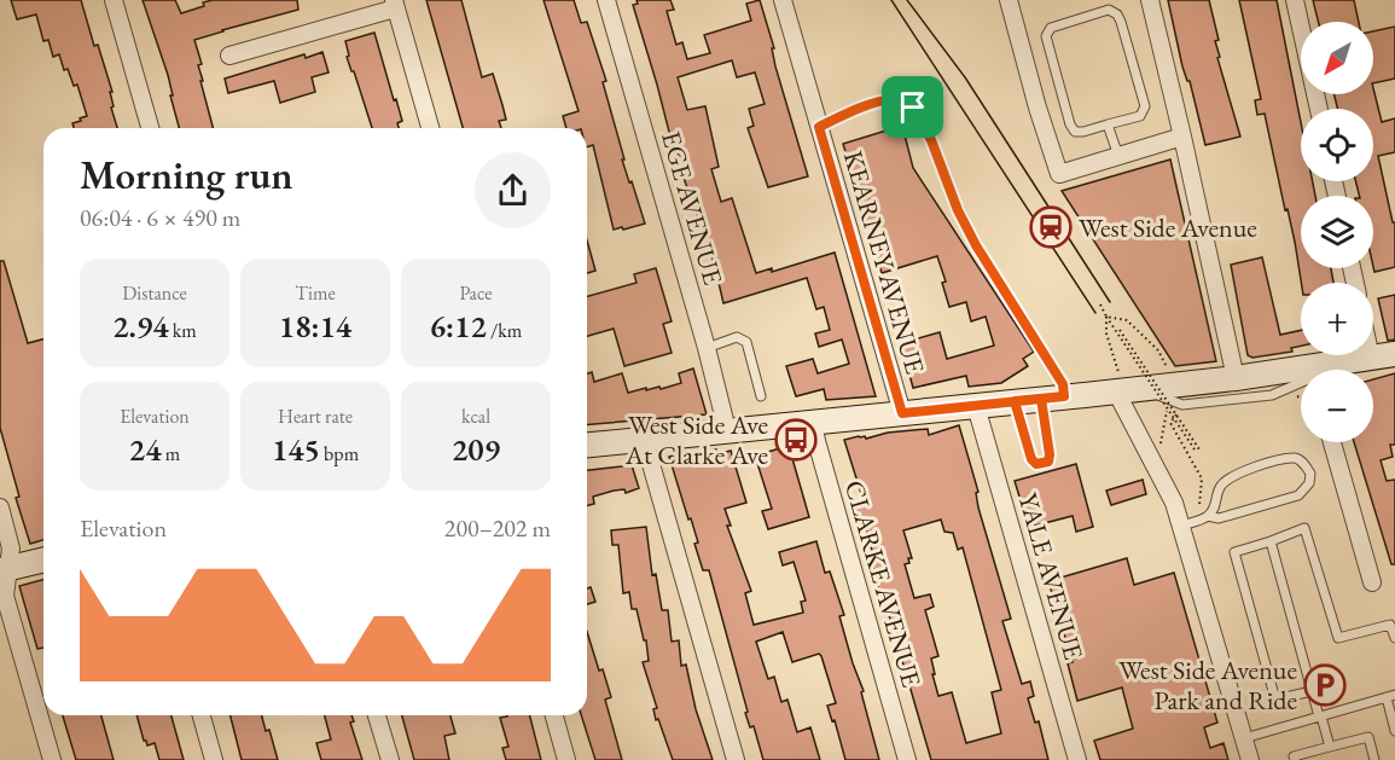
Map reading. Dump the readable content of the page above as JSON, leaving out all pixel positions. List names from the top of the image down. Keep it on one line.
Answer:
{"streets":{"street":["EGE AVENUE","KEARNEY AVENUE","YALE AVENUE","CLARKE AVENUE"]},"places":{"station":["West Side Avenue"],"bus stop":["West Side Ave At Clarke Ave"],"parking":["West Side Avenue Park and Ride"]},"north":"bottom left","page":{"map_buttons":["+","−"],"heading":["Morning run","06:04 · 6 × 490 m"],"stats":[["Distance","2.94 km"],["Time","18:14"],["Pace","6:12 /km"],["Elevation","24 m"],["Heart rate","145 bpm"],["kcal","209"]],"chart":["Elevation","200–202 m"]}}
